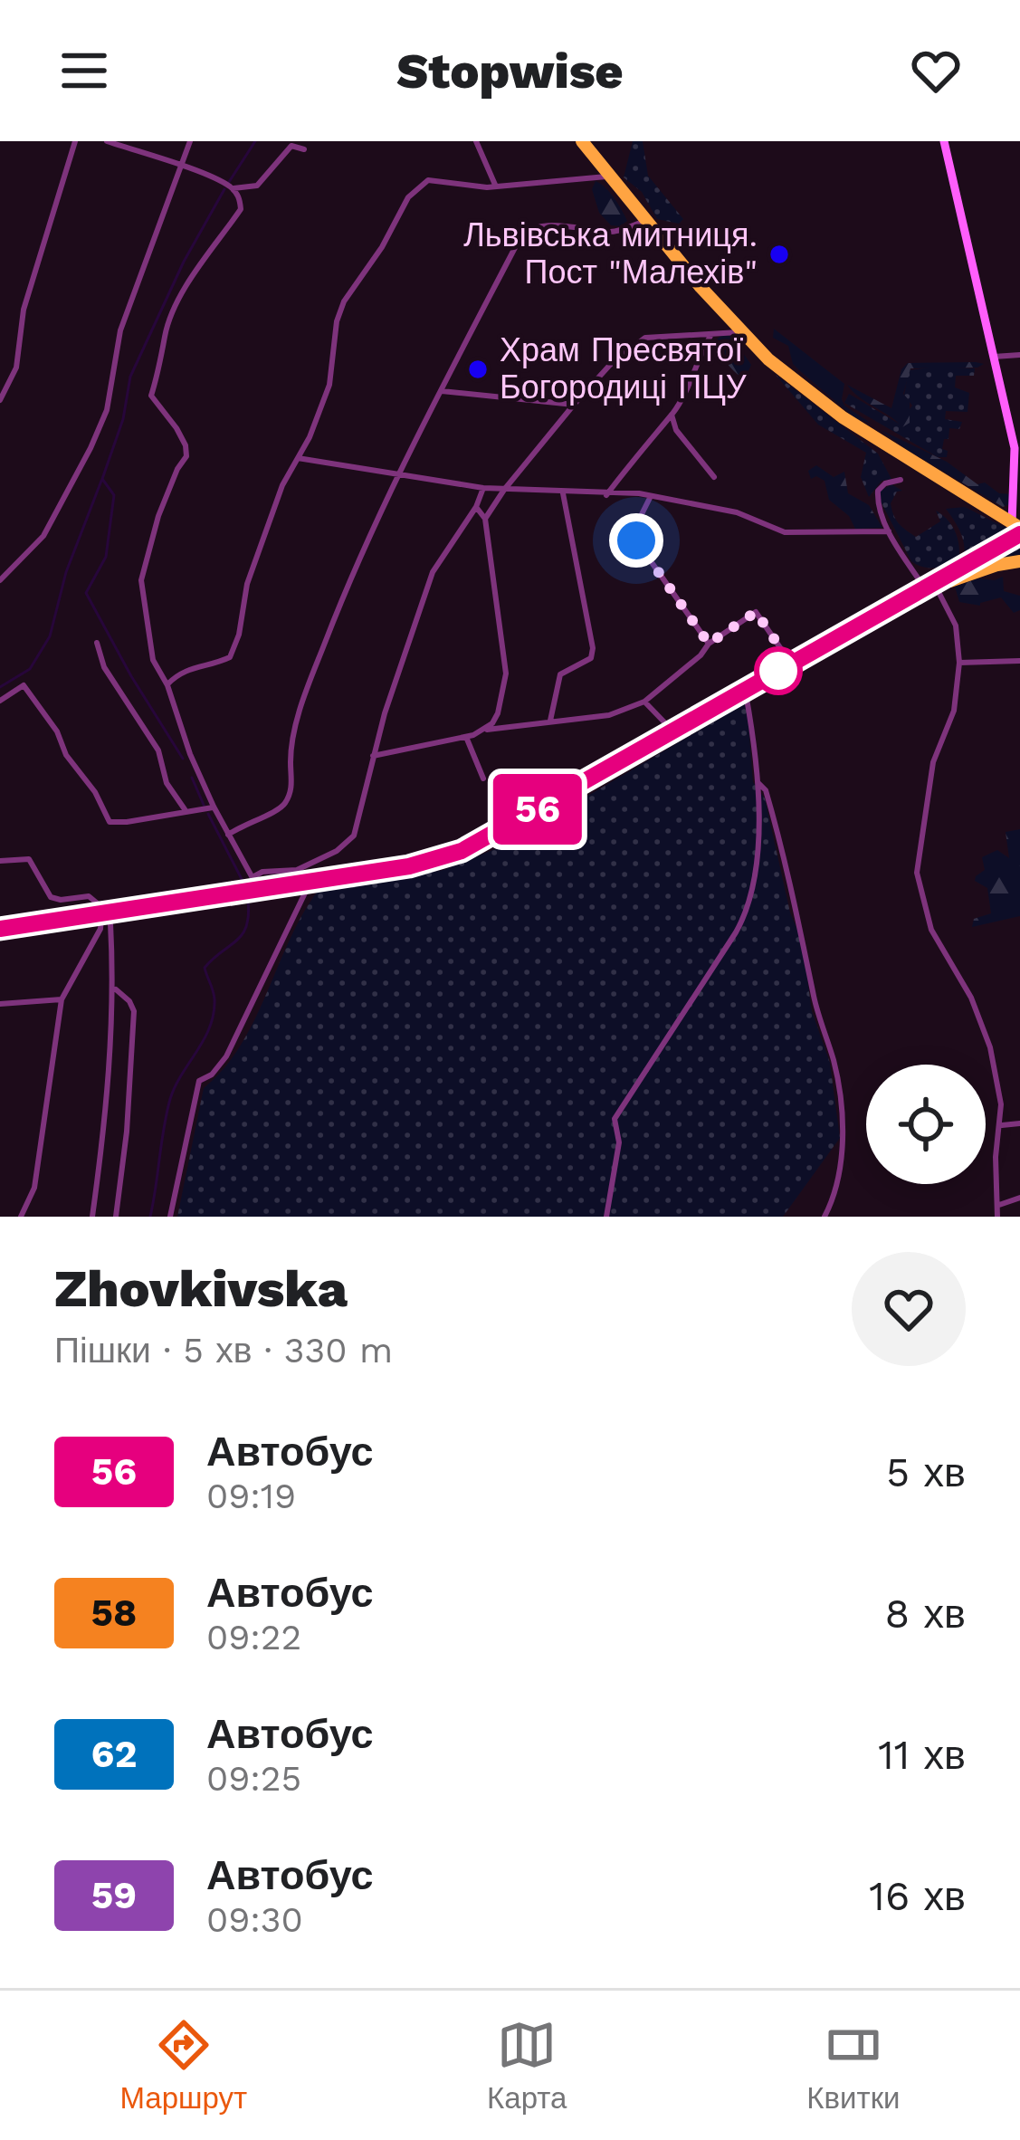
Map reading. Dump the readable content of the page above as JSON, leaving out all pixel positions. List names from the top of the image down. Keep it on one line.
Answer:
{"places":["Львівська митниця. Пост \"Малехів\"","Храм Пресвятої Богородиці ПЦУ"],"lines":["bus line 56"],"page":{"header":"Stopwise","on_map":"56","heading":["Zhovkivska","Пішки · 5 хв · 330 m"],"list":[{"mark":"56","name":"Автобус","note":"09:19","value":"5 хв"},{"mark":"58","name":"Автобус","note":"09:22","value":"8 хв"},{"mark":"62","name":"Автобус","note":"09:25","value":"11 хв"},{"mark":"59","name":"Автобус","note":"09:30","value":"16 хв"}],"tabs":["Маршрут","Карта","Квитки"]}}
